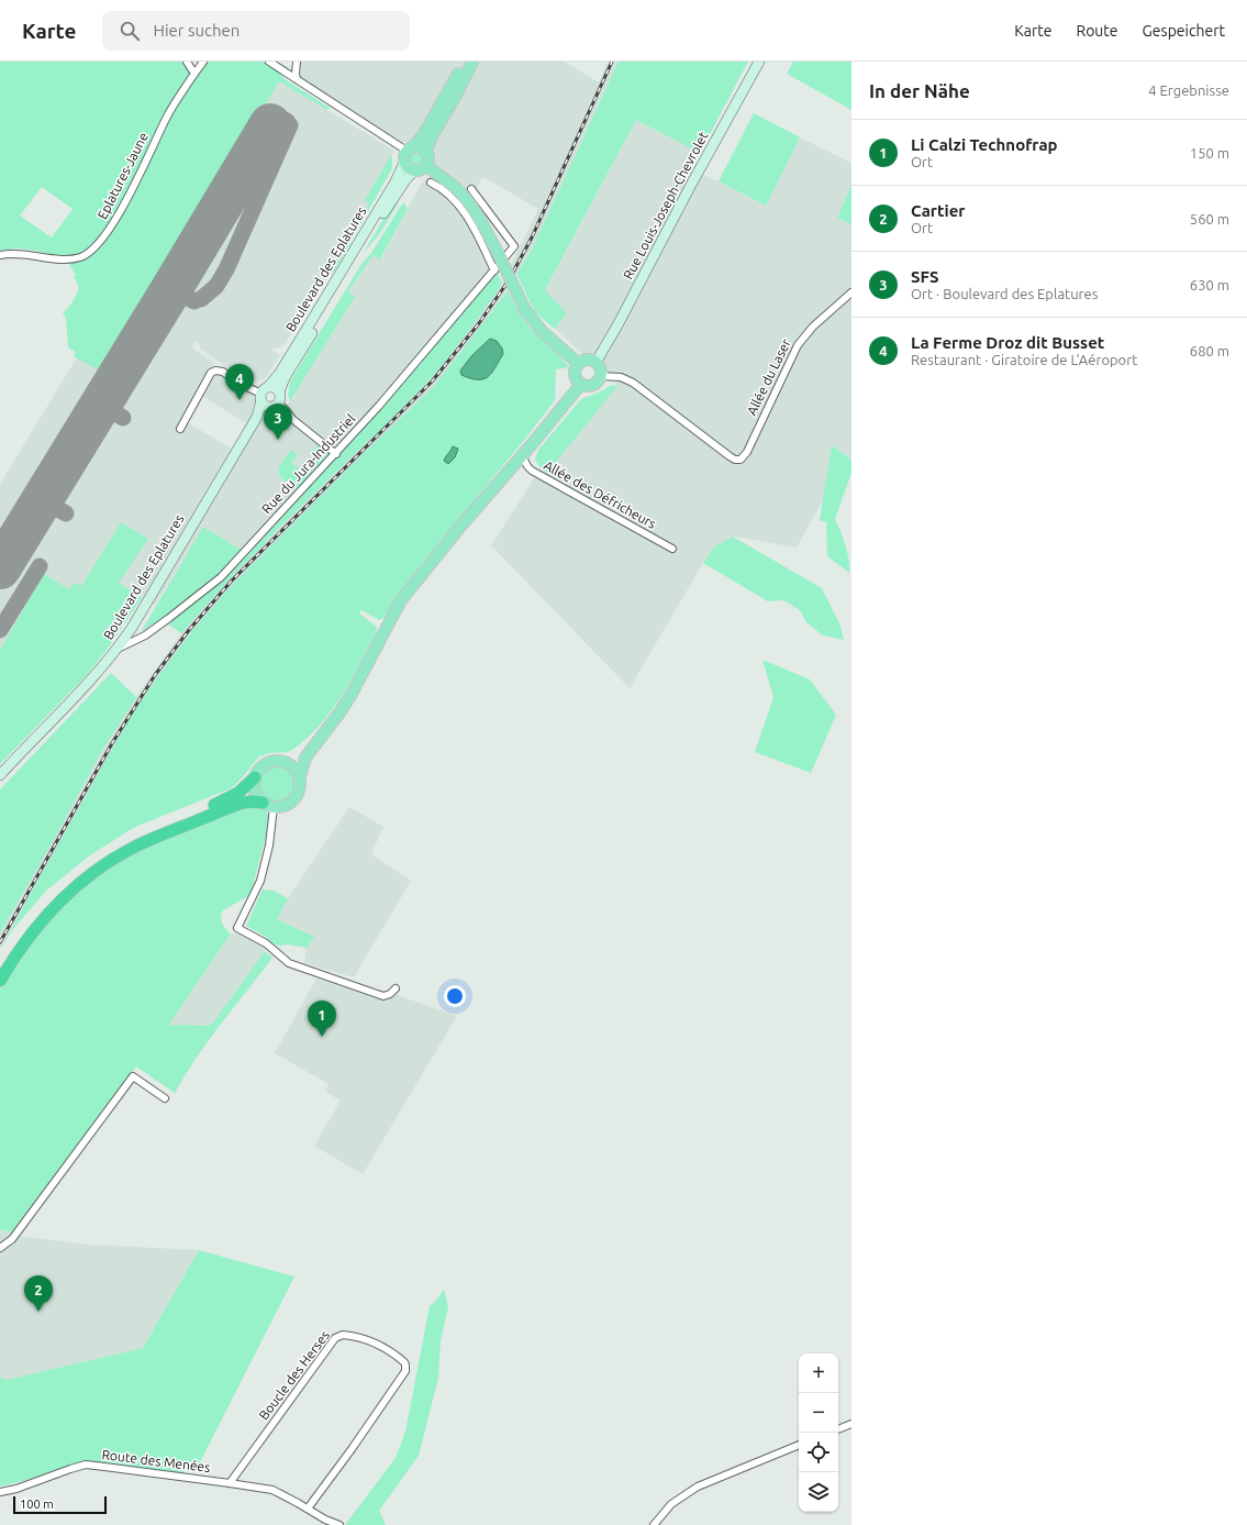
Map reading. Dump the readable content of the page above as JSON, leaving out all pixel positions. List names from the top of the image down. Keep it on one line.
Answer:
{"streets":{"main road":["Rue Louis-Joseph-Chevrolet","Boulevard des Eplatures"],"street":["Eplatures-Jaune","Allée du Laser","Rue du Jura-Industriel","Allée des Défricheurs","Boucle des Herses","Route des Menées"]},"crossings":[["Rue Louis-Joseph-Chevrolet","Allée du Laser"],["Boulevard des Eplatures","Rue du Jura-Industriel"],["Boucle des Herses","Route des Menées"]],"scale_bar":"100 m","page":{"header":"Karte","search":"Hier suchen","nav":["Karte","Route","Gespeichert"],"heading":["In der Nähe","4 Ergebnisse"],"list":[{"mark":"1","name":"Li Calzi Technofrap","note":"Ort","value":"150 m"},{"mark":"2","name":"Cartier","note":"Ort","value":"560 m"},{"mark":"3","name":"SFS","note":"Ort · Boulevard des Eplatures","value":"630 m"},{"mark":"4","name":"La Ferme Droz dit Busset","note":"Restaurant · Giratoire de L'Aéroport","value":"680 m"}],"pins":["4","3","1","2"],"map_buttons":["+","−"],"scale":"100 m"}}
